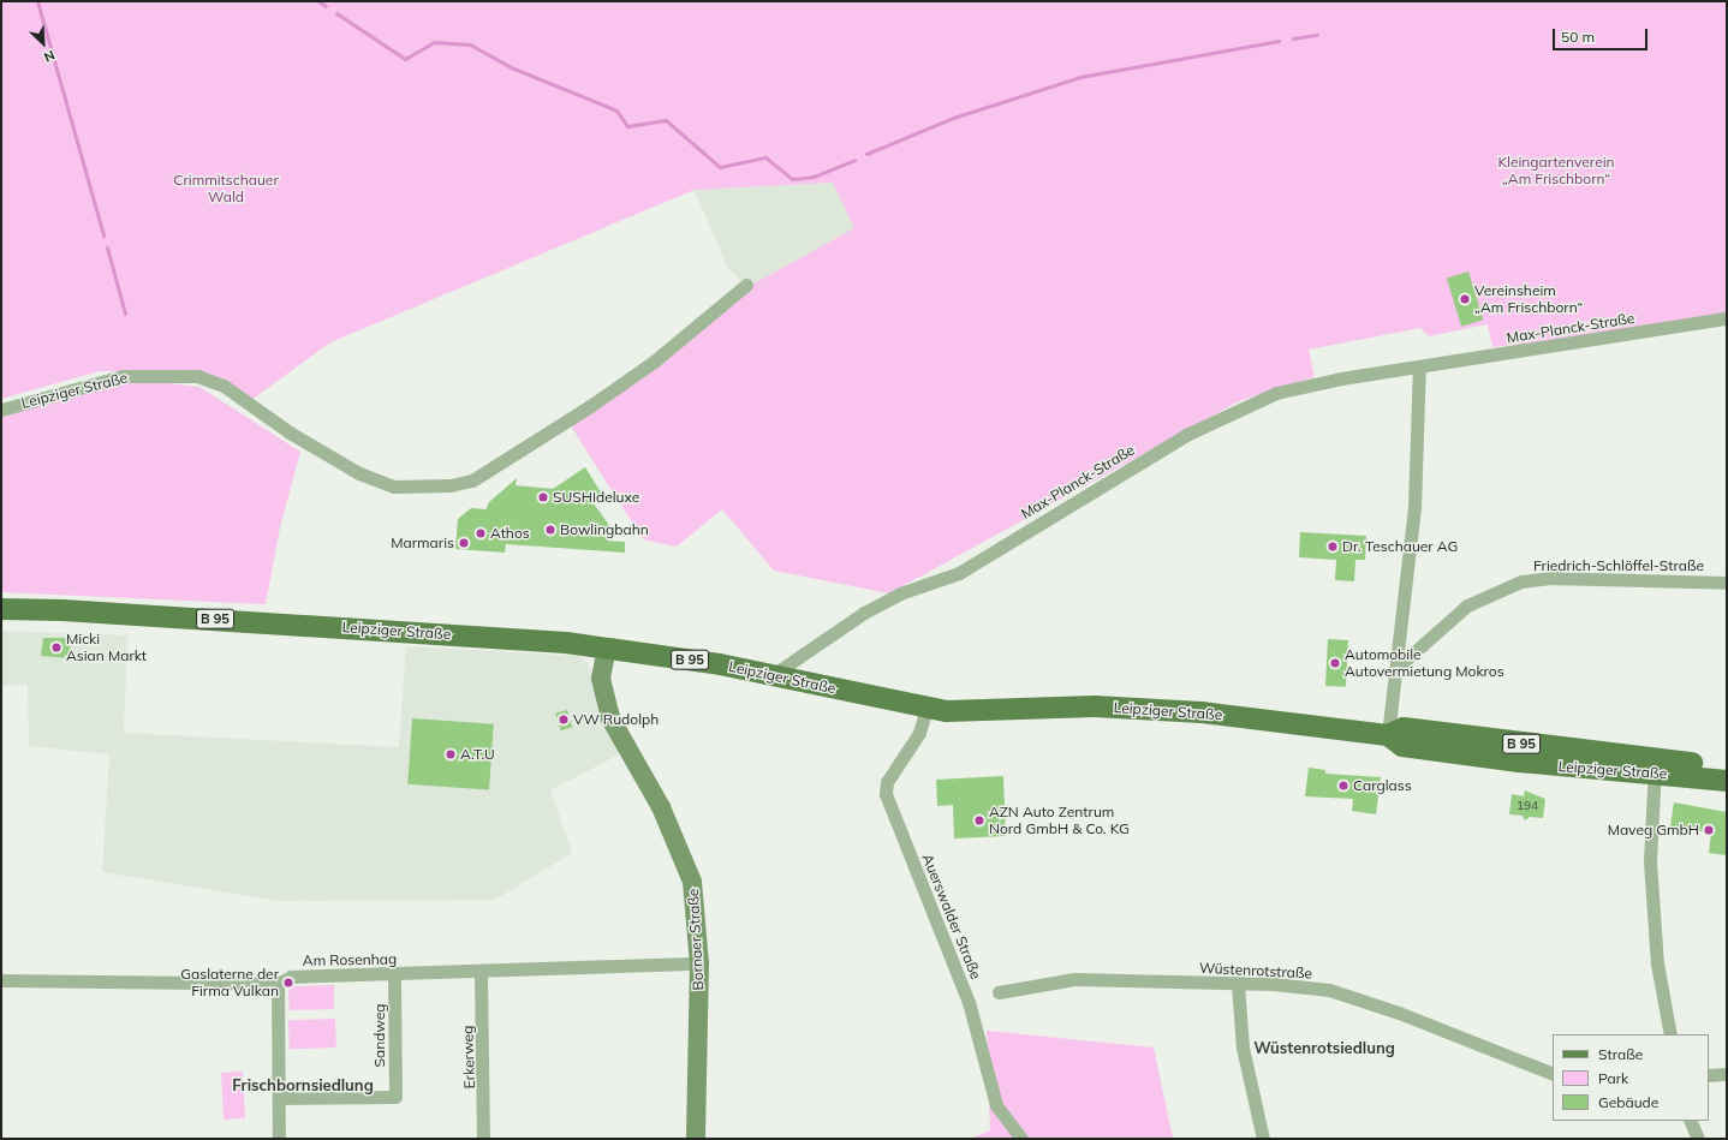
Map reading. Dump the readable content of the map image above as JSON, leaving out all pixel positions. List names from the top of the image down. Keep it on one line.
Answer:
{"streets":{"main road":["Leipziger Straße","B 95","Bornaer Straße"],"street":["Max-Planck-Straße","Friedrich-Schlöffel-Straße","Auerswalder Straße","Am Rosenhag","Wüstenrotstraße","Sandweg","Erkerweg"]},"crossings":[["Max-Planck-Straße","Leipziger Straße"],["Leipziger Straße","Auerswalder Straße"],["Leipziger Straße","Bornaer Straße"],["Bornaer Straße","Am Rosenhag"],["Am Rosenhag","Sandweg"],["Am Rosenhag","Erkerweg"]],"districts":["Wüstenrotsiedlung","Frischbornsiedlung"],"parks":["Kleingartenverein „Am Frischborn“","Crimmitschauer Wald"],"places":["Vereinsheim „Am Frischborn“","SUSHIdeluxe","Bowlingbahn","Athos","Marmaris","Dr. Teschauer AG","Micki Asian Markt","Automobile Autovermietung Mokros","VW Rudolph","A.T.U","Carglass","AZN Auto Zentrum Nord GmbH & Co. KG","Maveg GmbH","Gaslaterne der Firma Vulkan"],"house_numbers":["194"],"legend":["Straße","Park","Gebäude"],"scale_bar":"50 m","north":"bottom right"}
